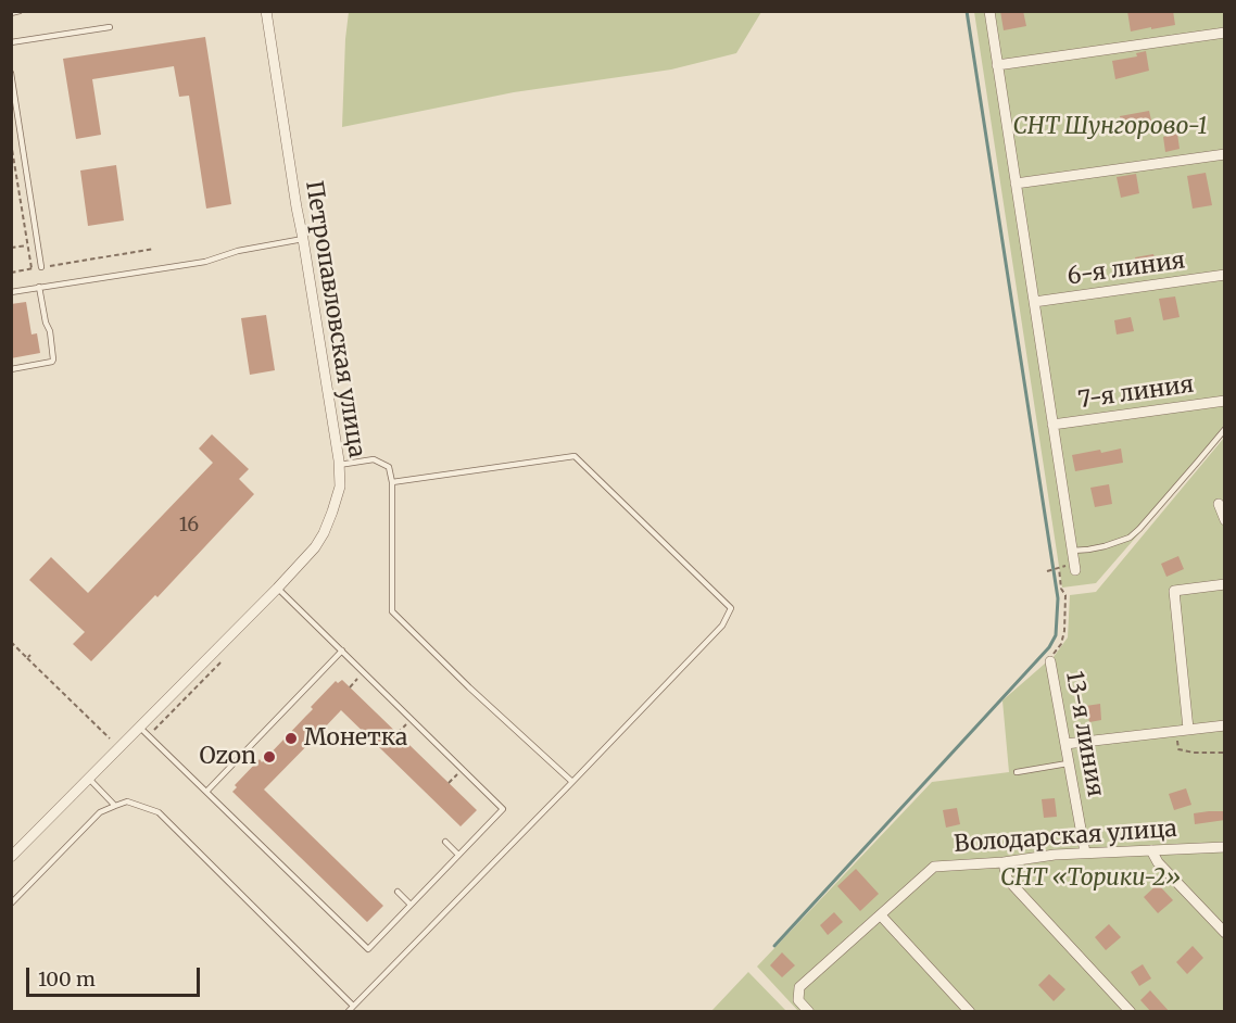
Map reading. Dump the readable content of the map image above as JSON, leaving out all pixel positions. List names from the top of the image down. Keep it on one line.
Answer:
{"streets":{"street":["6-я линия","Петропавловская улица","7-я линия","13-я линия","Володарская улица"]},"crossings":[["13-я линия","Володарская улица"]],"parks":["СНТ Шунгорово-1","СНТ «Торики-2»"],"places":["Монетка","Ozon"],"house_numbers":["16"],"scale_bar":"100 m"}
